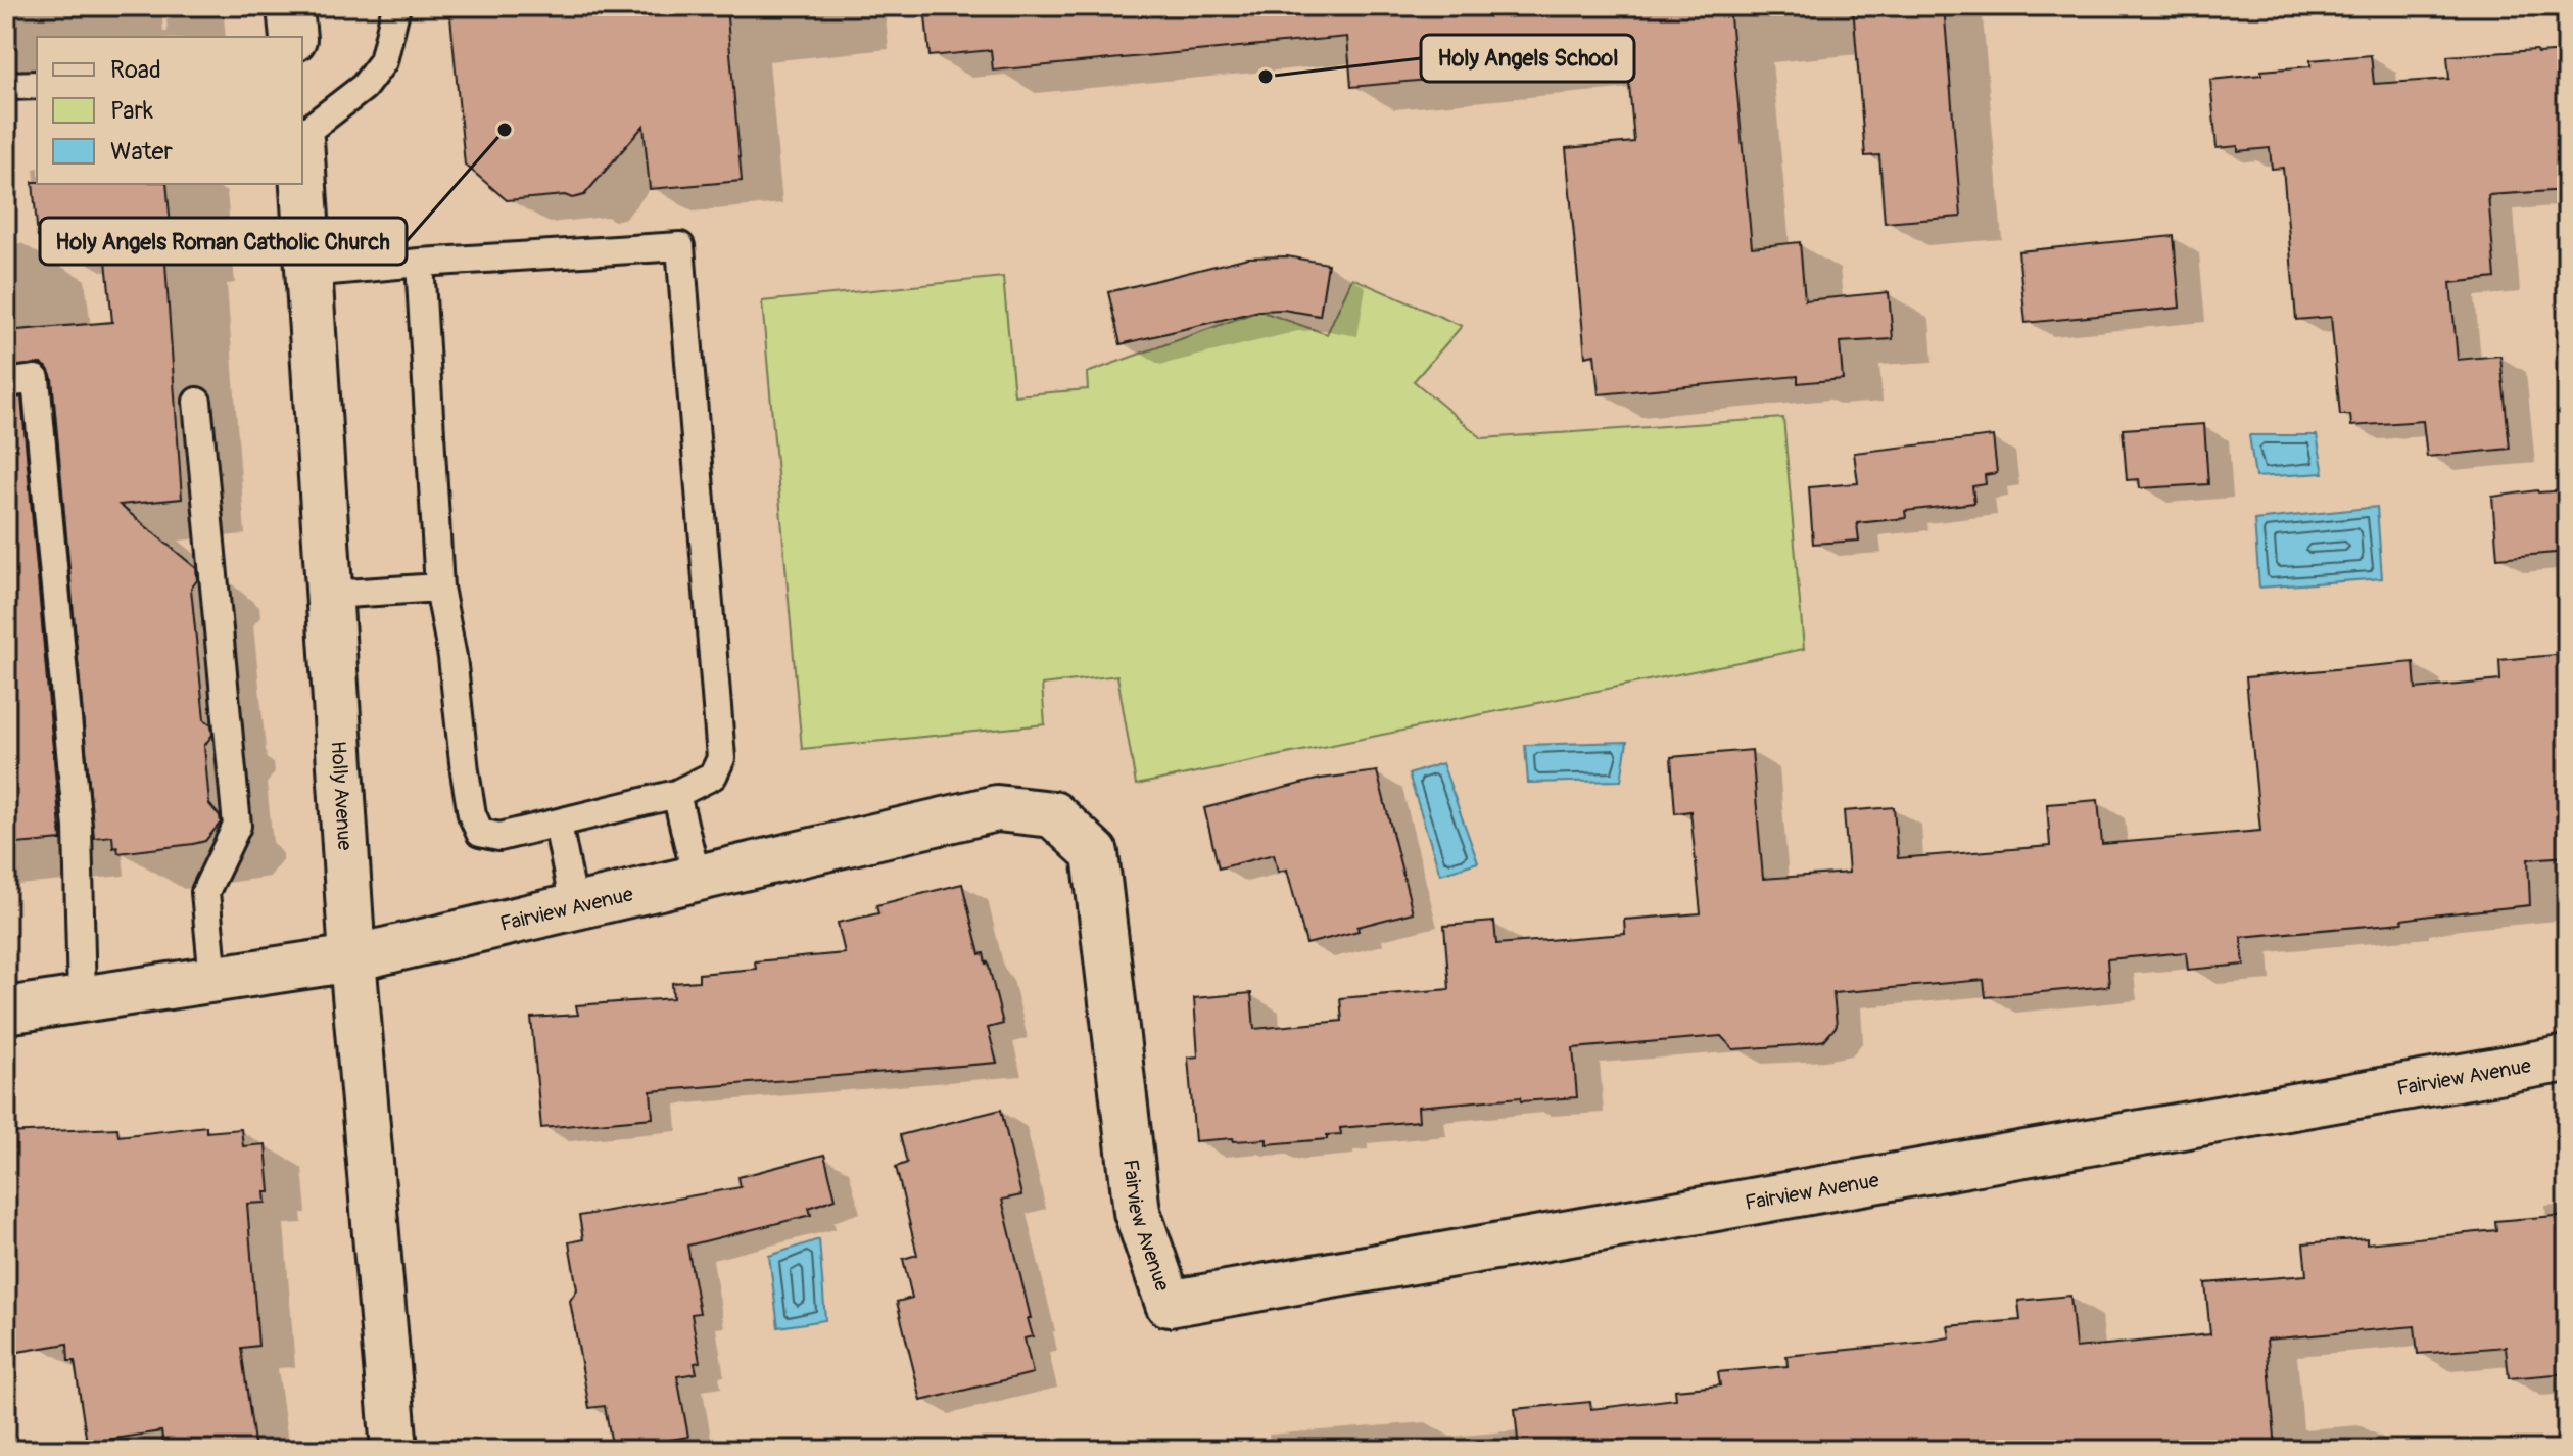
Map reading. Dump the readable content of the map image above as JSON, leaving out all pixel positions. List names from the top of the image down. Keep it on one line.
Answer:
{"streets":{"street":["Holly Avenue","Fairview Avenue"]},"crossings":[["Holly Avenue","Fairview Avenue"]],"places":["Holy Angels School","Holy Angels Roman Catholic Church"],"legend":["Road","Park","Water"]}
